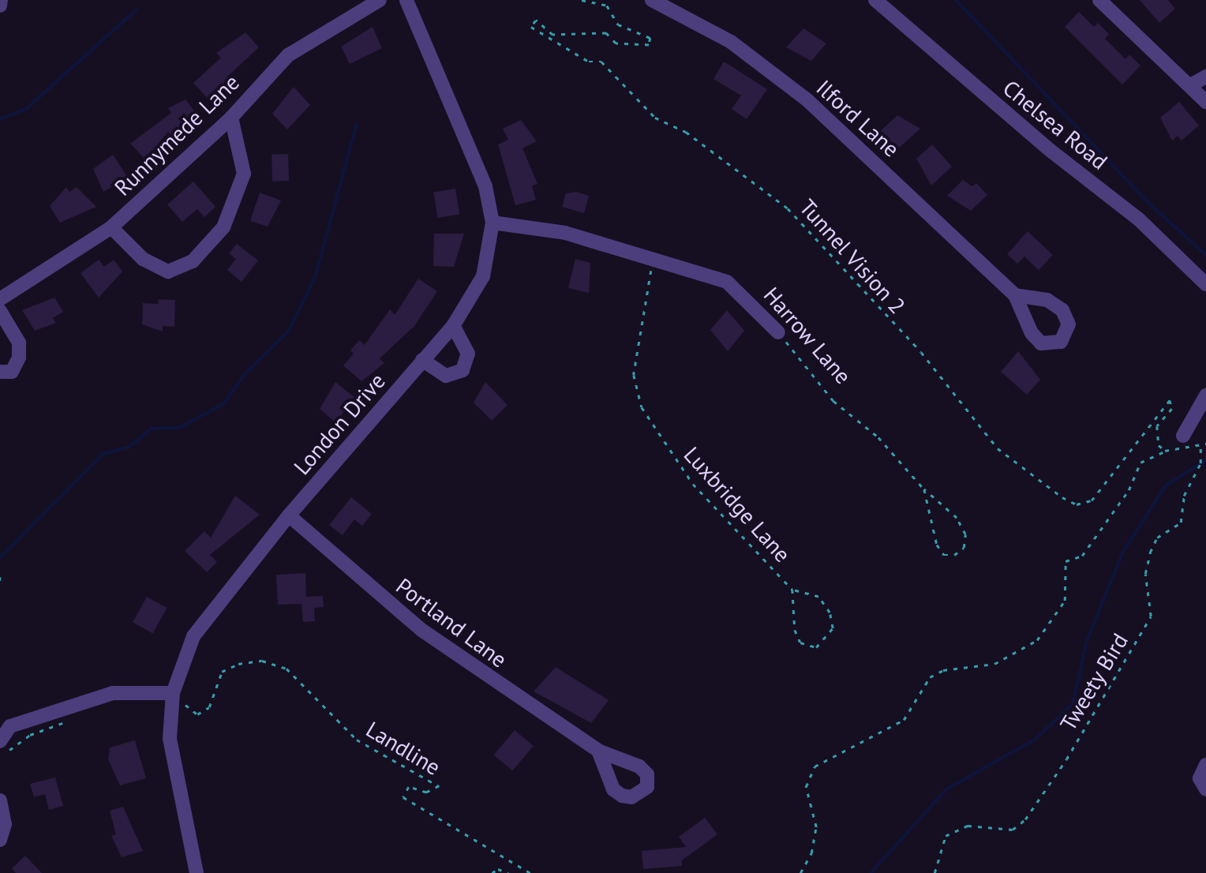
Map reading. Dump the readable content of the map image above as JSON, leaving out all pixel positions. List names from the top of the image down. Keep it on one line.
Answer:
{"streets":{"street":["Ilford Lane","Chelsea Road","Runnymede Lane","Harrow Lane","London Drive","Portland Lane"],"path":["Tunnel Vision 2","Luxbridge Lane","Tweety Bird","Landline"]},"crossings":[["Harrow Lane","London Drive"],["Harrow Lane","Luxbridge Lane"],["London Drive","Portland Lane"],["London Drive","Landline"]]}
